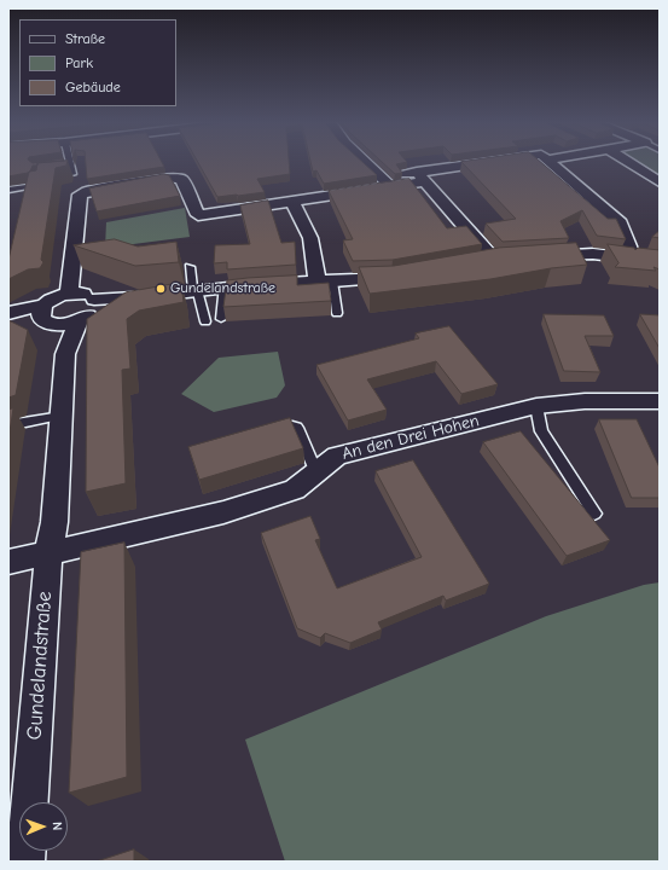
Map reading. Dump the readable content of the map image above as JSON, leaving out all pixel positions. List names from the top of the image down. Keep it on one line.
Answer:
{"streets":{"street":["An den Drei Hohen","Gundelandstraße"]},"crossings":[["An den Drei Hohen","Gundelandstraße"]],"places":["Gundelandstraße"],"legend":["Straße","Park","Gebäude"],"north":"right"}
